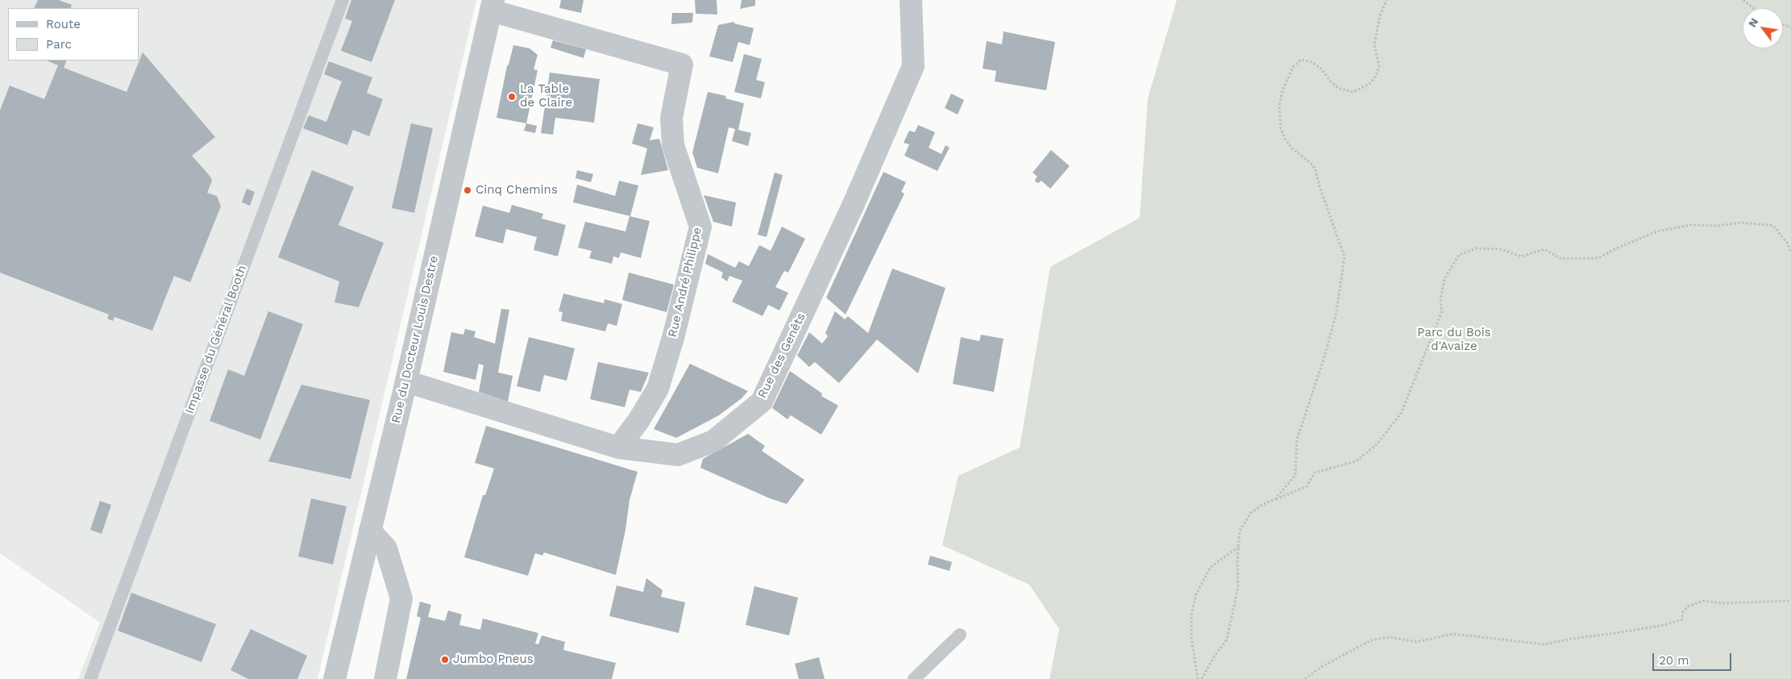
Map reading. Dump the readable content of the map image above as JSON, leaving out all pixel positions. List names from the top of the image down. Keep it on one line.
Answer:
{"streets":{"street":["Rue André Philippe","Rue du Docteur Louis Destre","Rue des Genêts"],"lane":["Impasse du Général Booth"]},"crossings":[["Rue André Philippe","Rue du Docteur Louis Destre"],["Rue André Philippe","Rue des Genêts"],["Rue du Docteur Louis Destre","Rue des Genêts"]],"parks":["Parc du Bois d'Avaize"],"places":["La Table de Claire","Cinq Chemins","Jumbo Pneus"],"legend":["Route","Parc"],"scale_bar":"20 m","north":"top left"}
